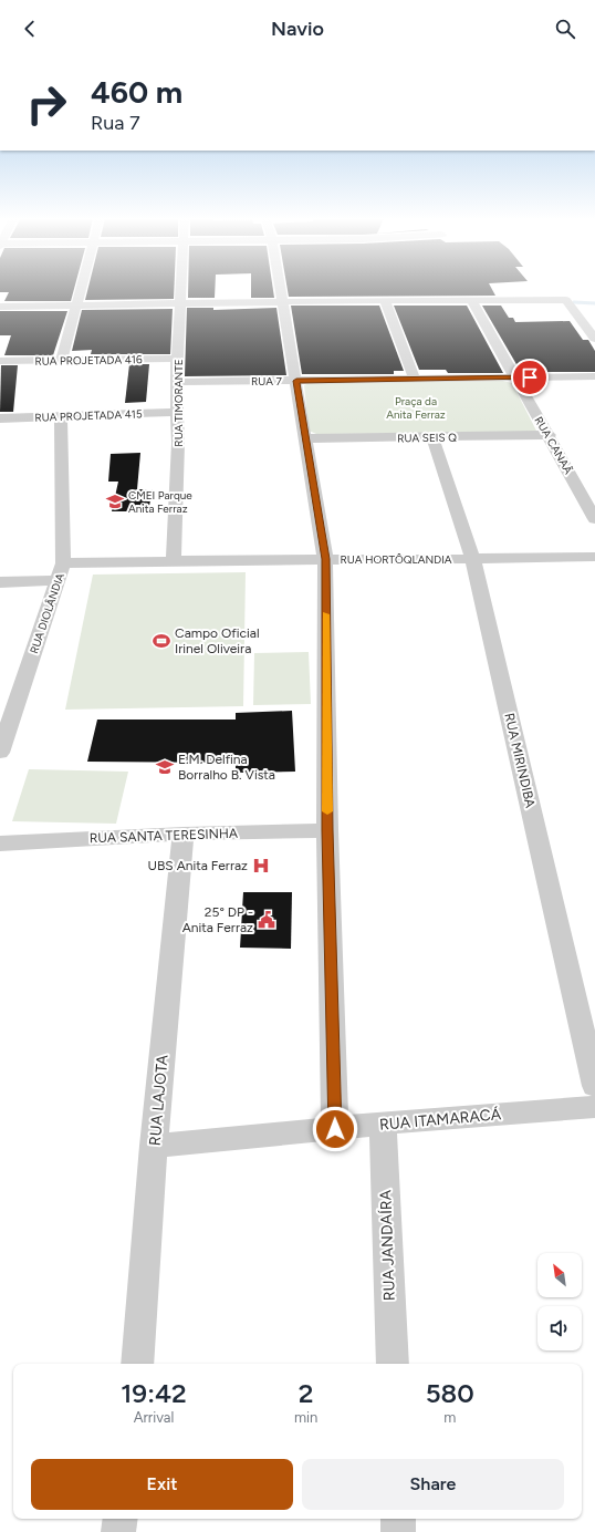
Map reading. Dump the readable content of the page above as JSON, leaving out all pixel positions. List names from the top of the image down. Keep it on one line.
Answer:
{"streets":{"street":["RUA PROJETADA 416","RUA 7","RUA TIMORANTE","RUA PROJETADA 415","RUA SEIS Q","RUA CANAÃ","RUA HORTÔQLANDIA","RUA DIOLÂNDIA","RUA MIRINDIBA","RUA SANTA TERESINHA","RUA LAJOTA","RUA ITAMARACÁ","RUA JANDAÍRA"]},"crossings":[["RUA PROJETADA 416","RUA TIMORANTE"],["RUA 7","RUA TIMORANTE"],["RUA 7","RUA CANAÃ"],["RUA TIMORANTE","RUA PROJETADA 415"],["RUA TIMORANTE","RUA HORTÔQLANDIA"],["RUA PROJETADA 415","RUA DIOLÂNDIA"],["RUA SEIS Q","RUA CANAÃ"],["RUA SEIS Q","RUA MIRINDIBA"],["RUA HORTÔQLANDIA","RUA DIOLÂNDIA"],["RUA HORTÔQLANDIA","RUA MIRINDIBA"],["RUA SANTA TERESINHA","RUA LAJOTA"],["RUA LAJOTA","RUA ITAMARACÁ"],["RUA ITAMARACÁ","RUA JANDAÍRA"]],"parks":["Praça da Anita Ferraz"],"places":{"school or university":["CMEI Parque Anita Ferraz","E.M. Delfina Borralho B. Vista"],"sports":["Campo Oficial Irinel Oliveira"],"hospital":["UBS Anita Ferraz"],"public building":["25° DP - Anita Ferraz"]},"north":"top left","page":{"header":"Navio","turn":["460 m","Rua 7"],"eta":["19:42","Arrival","2","min","580","m"],"buttons":["Exit","Share"]}}
